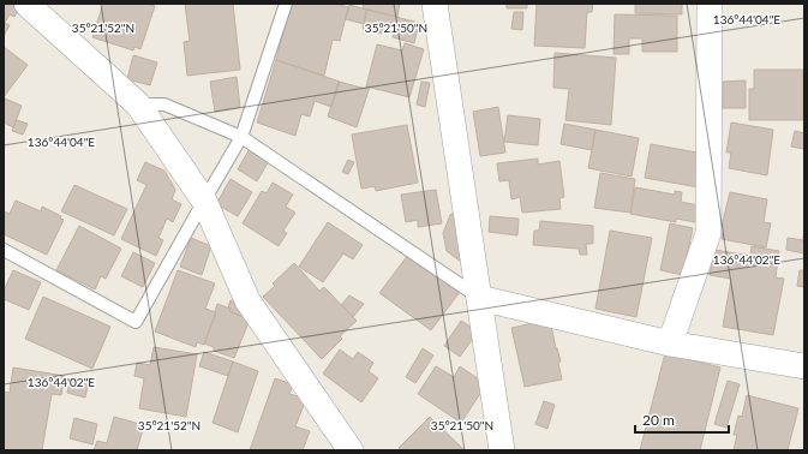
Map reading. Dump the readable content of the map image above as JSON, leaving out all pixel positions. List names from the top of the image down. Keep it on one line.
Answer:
{"scale_bar":"20 m","coordinates":["136°44'04\"E","35°21'52\"N","35°21'50\"N","136°44'02\"E"]}
